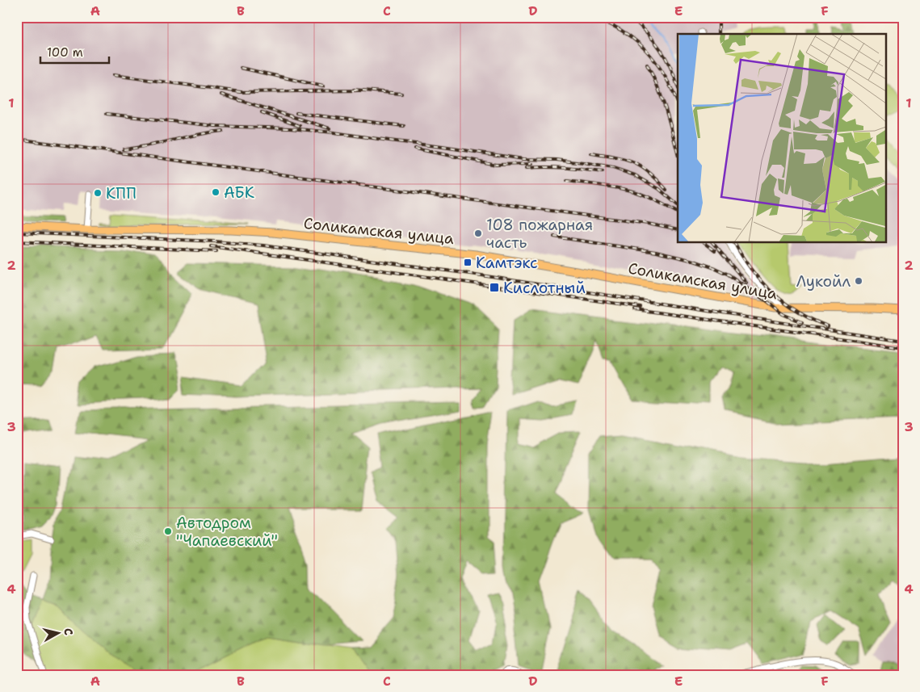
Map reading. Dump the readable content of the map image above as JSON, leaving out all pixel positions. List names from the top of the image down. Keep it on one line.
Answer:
{"streets":{"main road":["Соликамская улица"]},"places":{"other":["АБК","КПП","108 пожарная часть","Лукойл","Автодром \"Чапаевский\""],"transit":["Камтэкс","Кислотный"]},"scale_bar":"100 m","north":"right","grid":{"columns":["A","B","C","D","E","F"],"rows":["1","2","3","4"]}}
